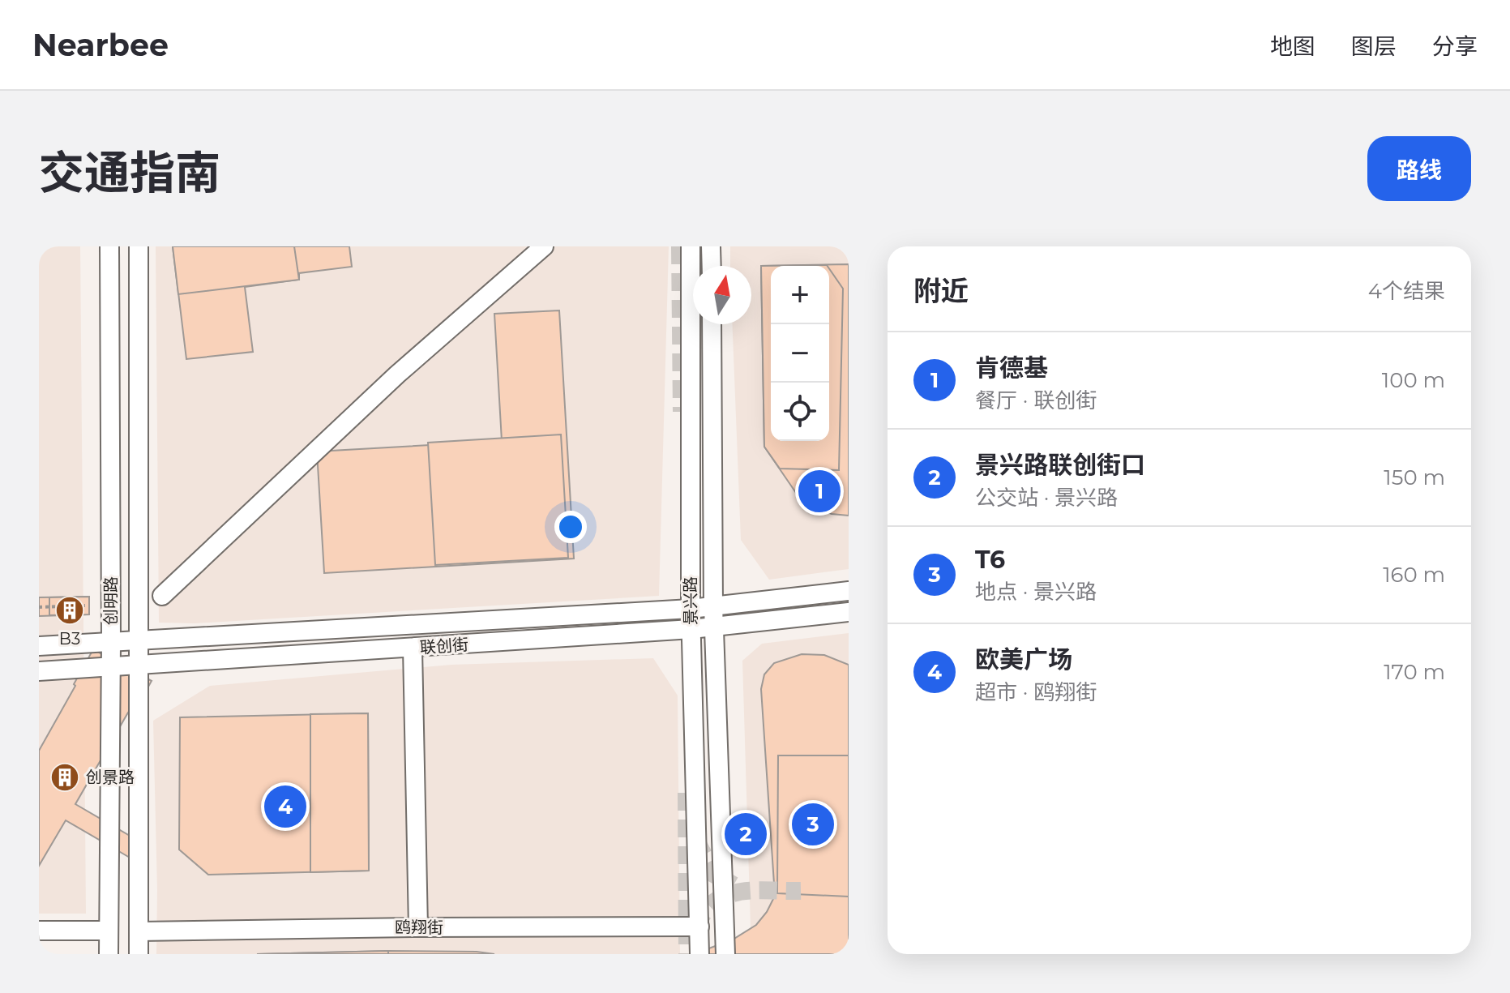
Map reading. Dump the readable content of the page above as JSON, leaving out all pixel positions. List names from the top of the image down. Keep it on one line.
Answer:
{"streets":{"street":["创明路","景兴路","联创街","鸥翔街"]},"crossings":[["创明路","联创街"],["创明路","鸥翔街"],["景兴路","联创街"],["景兴路","鸥翔街"]],"places":{"building":["B3","创景路"]},"north":"top","page":{"header":"Nearbee","nav":["地图","图层","分享"],"title":"交通指南","buttons":"路线","heading":["附近","4个结果"],"map_buttons":["+","−"],"list":[{"mark":"1","name":"肯德基","note":"餐厅 · 联创街","value":"100 m"},{"mark":"2","name":"景兴路联创街口","note":"公交站 · 景兴路","value":"150 m"},{"mark":"3","name":"T6","note":"地点 · 景兴路","value":"160 m"},{"mark":"4","name":"欧美广场","note":"超市 · 鸥翔街","value":"170 m"}],"pins":["1","4","3","2"]}}
